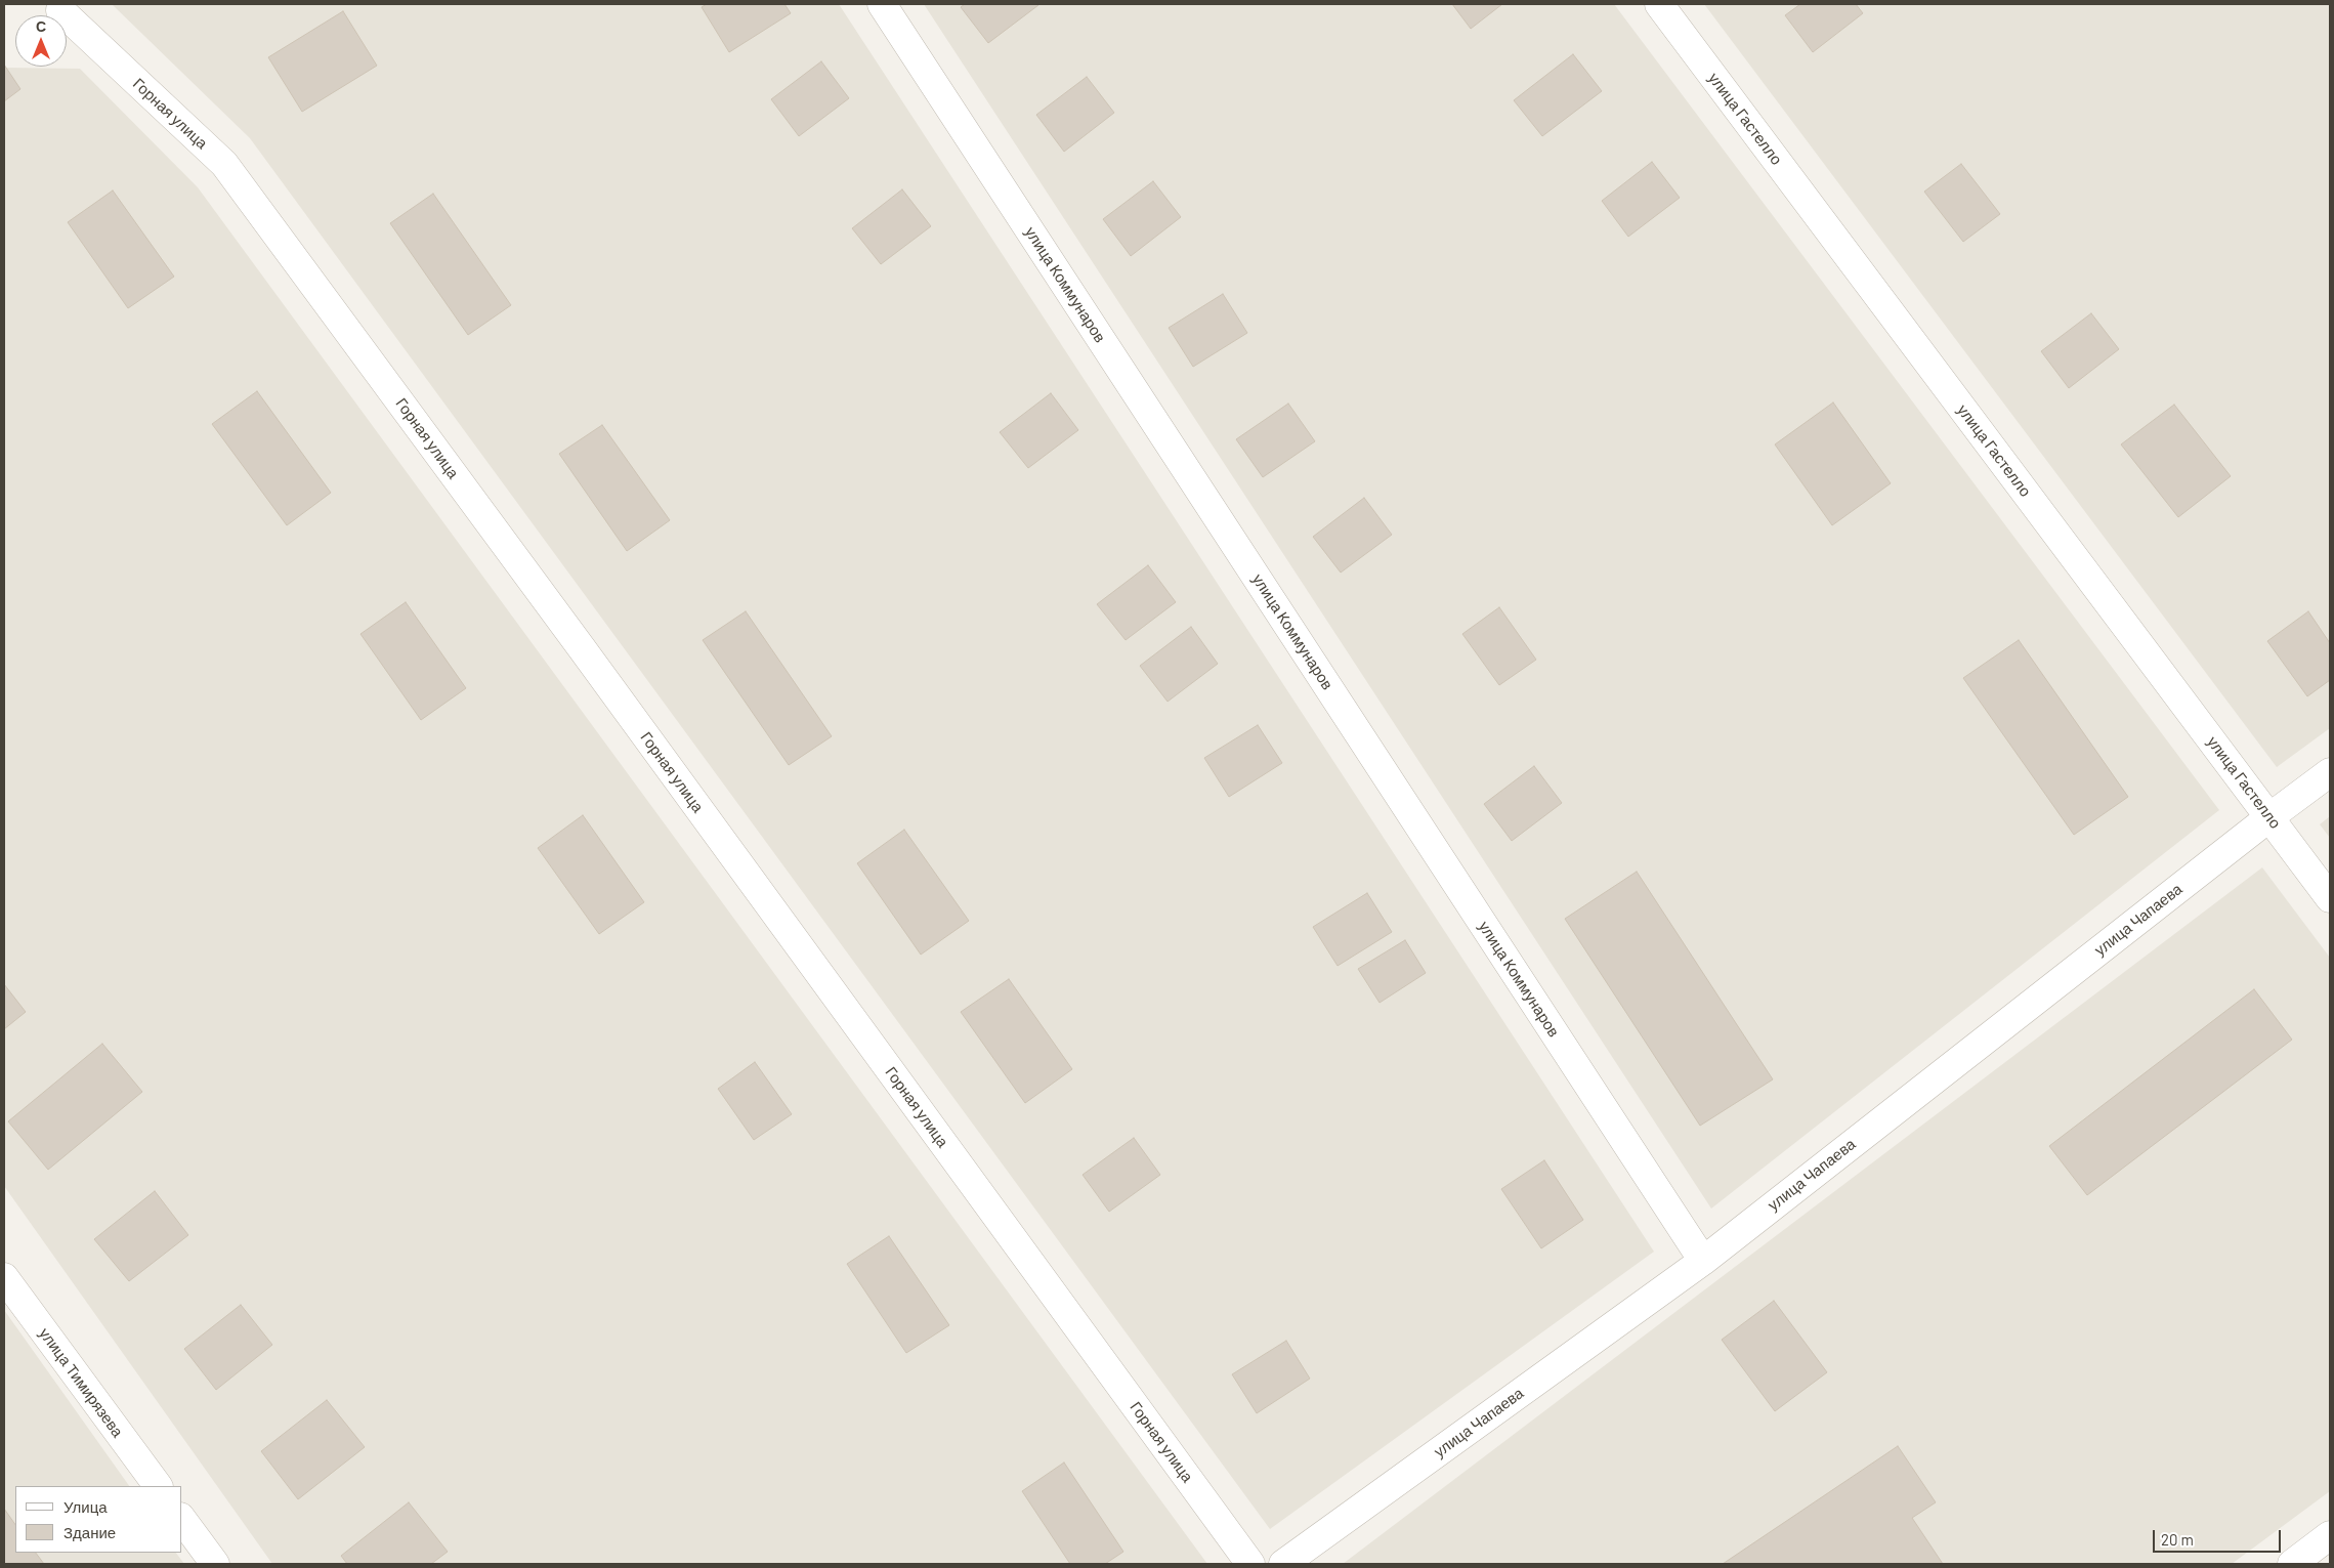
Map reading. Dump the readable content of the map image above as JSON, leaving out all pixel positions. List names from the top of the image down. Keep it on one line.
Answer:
{"streets":{"street":["Горная улица","улица Гастелло","улица Коммунаров","улица Чапаева","улица Тимирязева"]},"crossings":[["улица Гастелло","улица Чапаева"],["улица Коммунаров","улица Чапаева"]],"legend":["Улица","Здание"],"scale_bar":"20 m","north":"top"}
